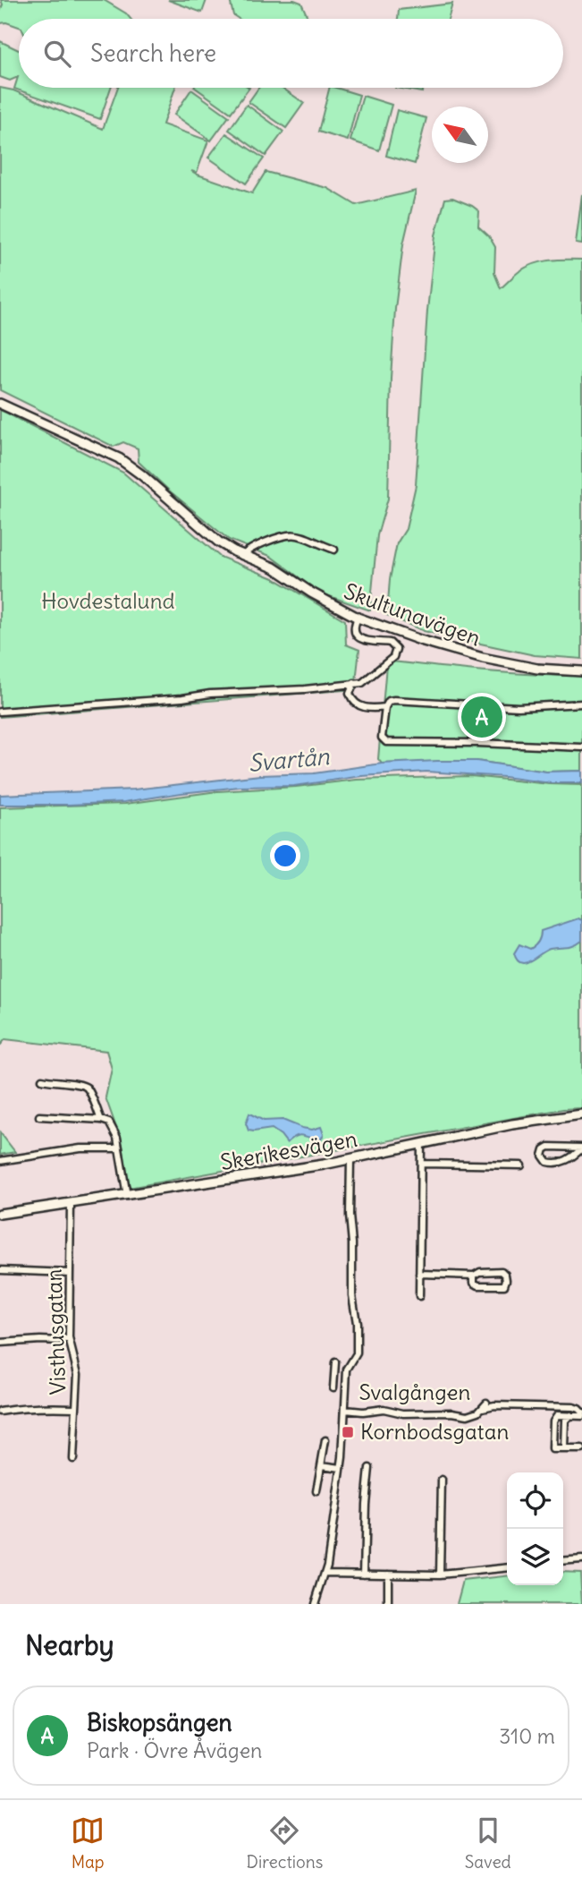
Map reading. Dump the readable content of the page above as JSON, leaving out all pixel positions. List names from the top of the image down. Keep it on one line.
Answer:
{"streets":{"street":["Skultunavägen","Skerikesvägen","Visthusgatan","Svalgången"]},"crossings":[["Skerikesvägen","Visthusgatan"]],"water":["Svartån"],"parks":["Hovdestalund"],"places":{"transit":["Kornbodsgatan"]},"north":"top left","page":{"search":"Search here","pins":"A","heading":"Nearby","list":[{"mark":"A","name":"Biskopsängen","note":"Park · Övre Åvägen","value":"310 m"}],"nav":["Map","Directions","Saved"]}}
